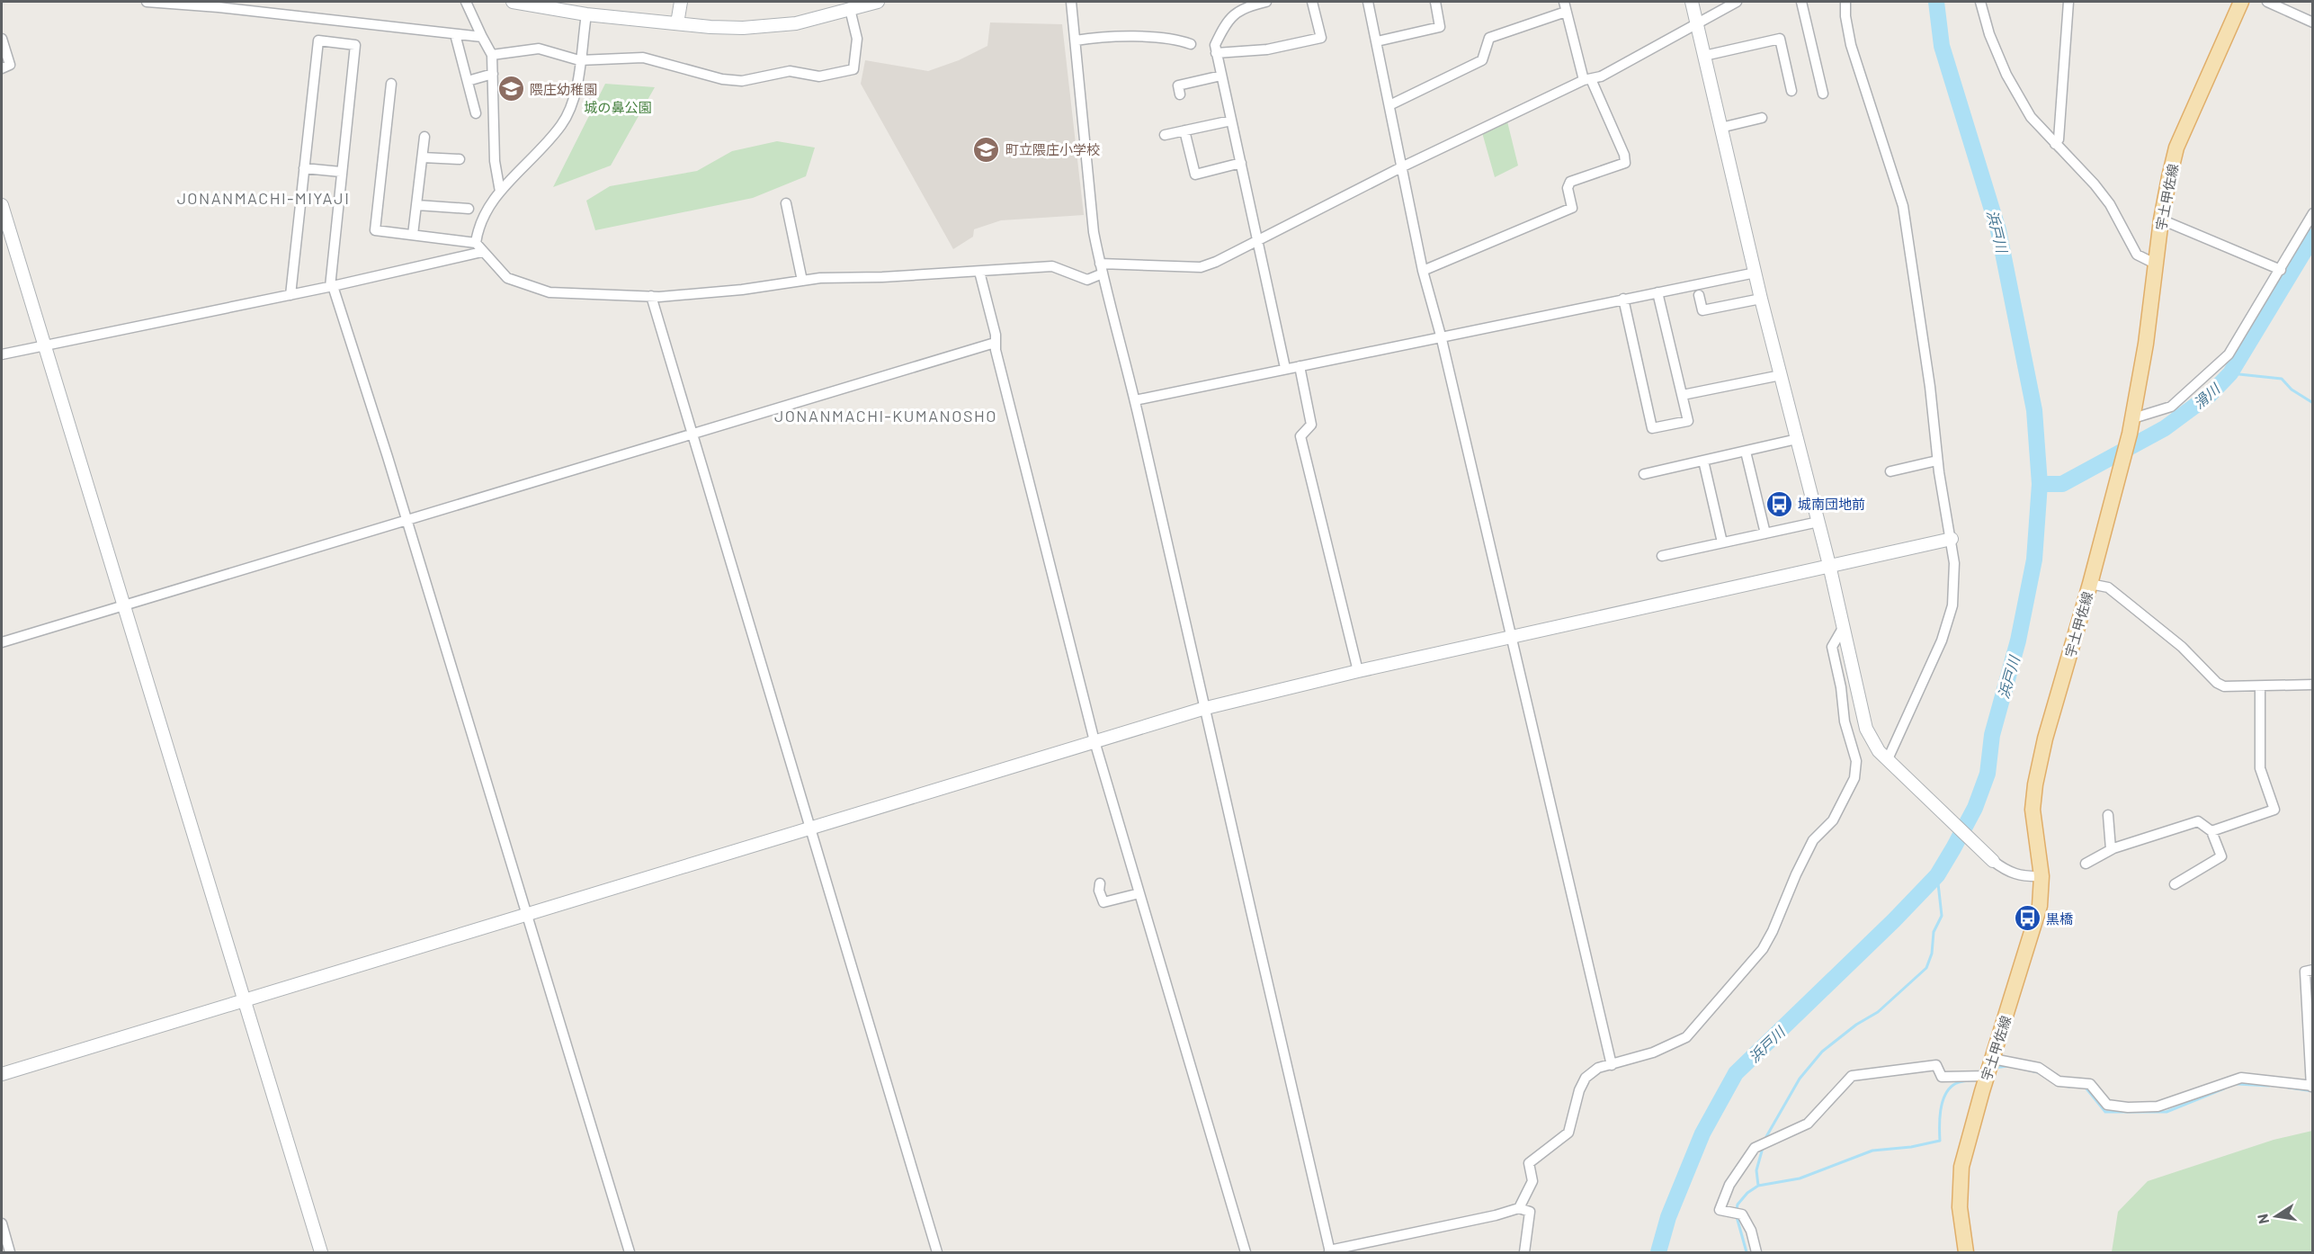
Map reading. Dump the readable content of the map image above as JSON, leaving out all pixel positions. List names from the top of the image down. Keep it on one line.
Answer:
{"streets":{"main road":["宇土甲佐線"]},"districts":["JONANMACHI-MIYAJI","JONANMACHI-KUMANOSHO"],"water":["浜戸川","滑川"],"parks":["城の鼻公園"],"places":{"school or university":["隈庄幼稚園","町立隈庄小学校"],"bus stop":["城南団地前","黒橋"]},"north":"left"}
